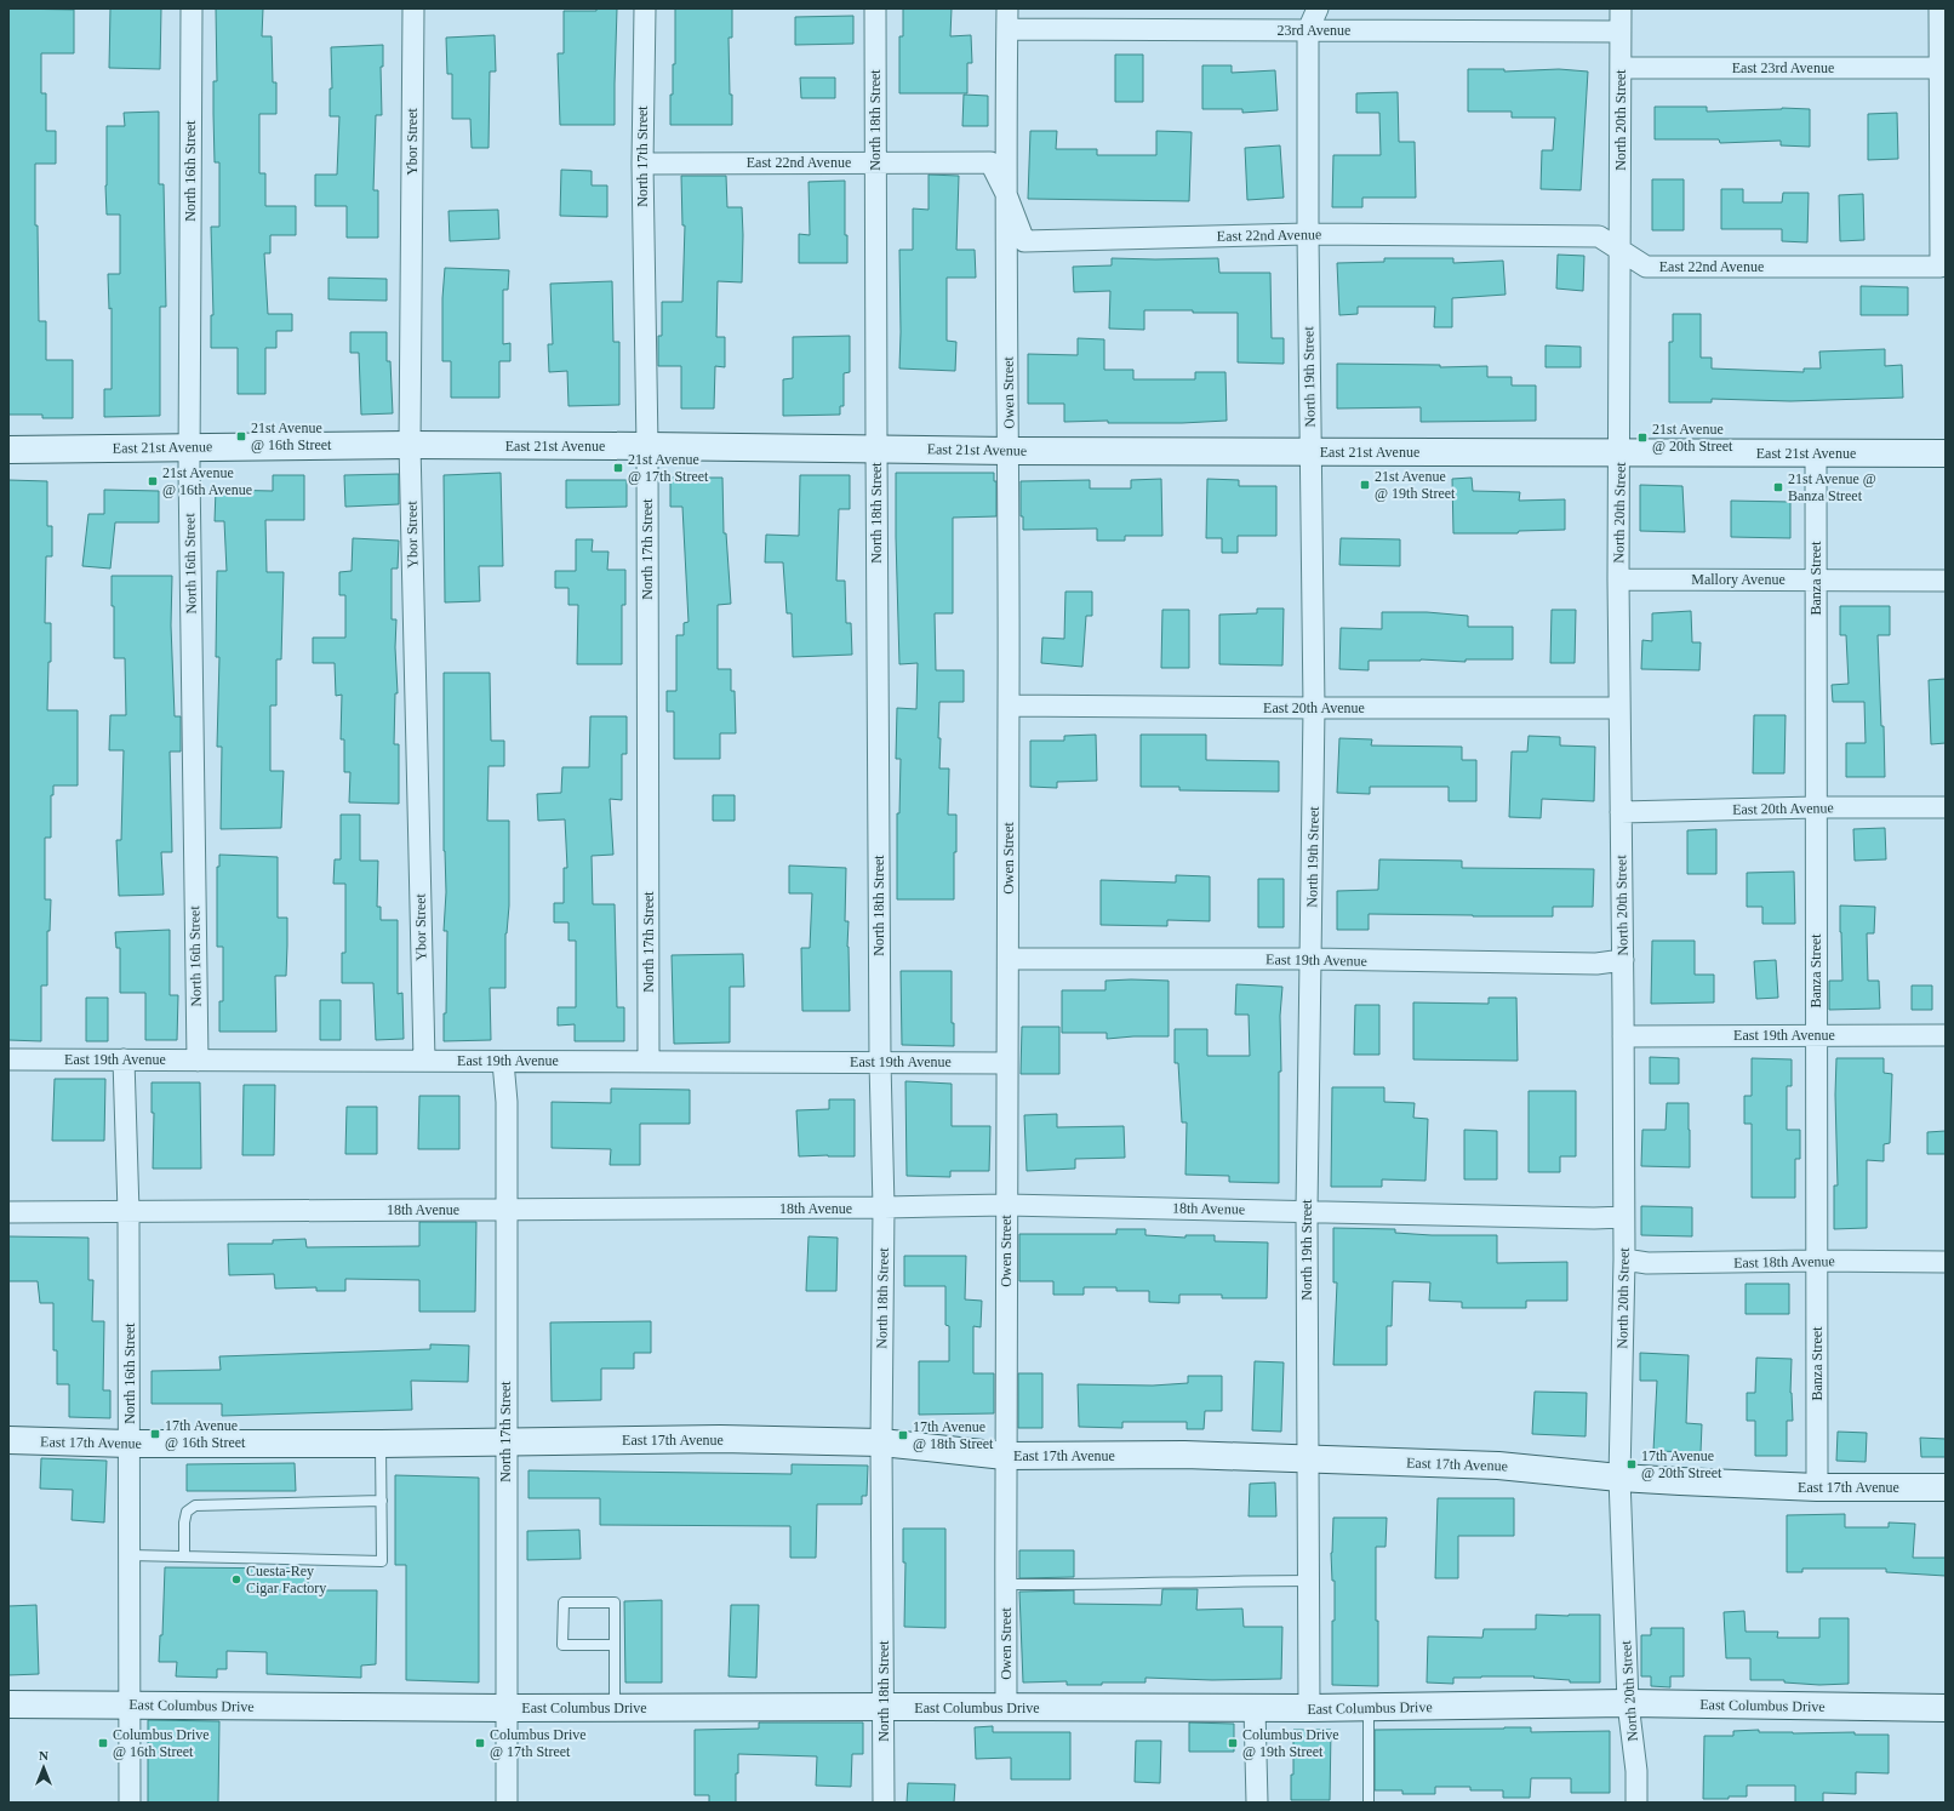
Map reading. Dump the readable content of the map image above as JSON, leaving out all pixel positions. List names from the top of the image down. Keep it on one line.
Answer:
{"streets":{"main road":["East 21st Avenue","East 17th Avenue","East Columbus Drive"],"street":["23rd Avenue","East 23rd Avenue","North 18th Street","North 20th Street","Ybor Street","North 17th Street","East 22nd Avenue","North 16th Street","North 19th Street","Owen Street","Banza Street","Mallory Avenue","East 20th Avenue","East 19th Avenue","18th Avenue","East 18th Avenue"]},"crossings":[["23rd Avenue","North 20th Street"],["23rd Avenue","North 19th Street"],["23rd Avenue","Owen Street"],["East 23rd Avenue","North 20th Street"],["East 23rd Avenue","East 22nd Avenue"],["North 18th Street","East 22nd Avenue"],["North 18th Street","East 21st Avenue"],["North 18th Street","East 19th Avenue"],["North 18th Street","18th Avenue"],["North 18th Street","East 17th Avenue"],["North 18th Street","East Columbus Drive"],["North 20th Street","East 22nd Avenue"],["North 20th Street","East 21st Avenue"],["North 20th Street","Mallory Avenue"],["North 20th Street","East 20th Avenue"],["North 20th Street","East 19th Avenue"],["North 20th Street","18th Avenue"],["North 20th Street","East 18th Avenue"],["North 20th Street","East 17th Avenue"],["North 20th Street","East Columbus Drive"],["Ybor Street","East 21st Avenue"],["Ybor Street","East 19th Avenue"],["North 17th Street","East 22nd Avenue"],["North 17th Street","East 21st Avenue"],["North 17th Street","East 19th Avenue"],["North 17th Street","18th Avenue"],["North 17th Street","East 17th Avenue"],["North 17th Street","East Columbus Drive"],["East 22nd Avenue","North 19th Street"],["East 22nd Avenue","Owen Street"],["North 16th Street","East 21st Avenue"],["North 16th Street","East 19th Avenue"],["North 16th Street","18th Avenue"],["North 16th Street","East 17th Avenue"],["North 16th Street","East Columbus Drive"],["North 19th Street","East 21st Avenue"],["North 19th Street","East 20th Avenue"],["North 19th Street","East 19th Avenue"],["North 19th Street","18th Avenue"],["North 19th Street","East 17th Avenue"],["North 19th Street","East Columbus Drive"],["Owen Street","East 21st Avenue"],["Owen Street","East 20th Avenue"],["Owen Street","East 19th Avenue"],["Owen Street","18th Avenue"],["Owen Street","East 17th Avenue"],["Owen Street","East Columbus Drive"],["East 21st Avenue","Banza Street"],["Banza Street","Mallory Avenue"],["Banza Street","East 20th Avenue"],["Banza Street","East 19th Avenue"],["Banza Street","East 18th Avenue"],["Banza Street","East 17th Avenue"]],"places":{"transit":["21st Avenue @ 16th Street","21st Avenue @ 20th Street","21st Avenue @ 17th Street","21st Avenue @ 16th Avenue","21st Avenue @ 19th Street","21st Avenue @ Banza Street","17th Avenue @ 16th Street","17th Avenue @ 18th Street","17th Avenue @ 20th Street","Columbus Drive @ 16th Street","Columbus Drive @ 17th Street","Columbus Drive @ 19th Street"],"other":["Cuesta-Rey Cigar Factory"]},"north":"top"}
